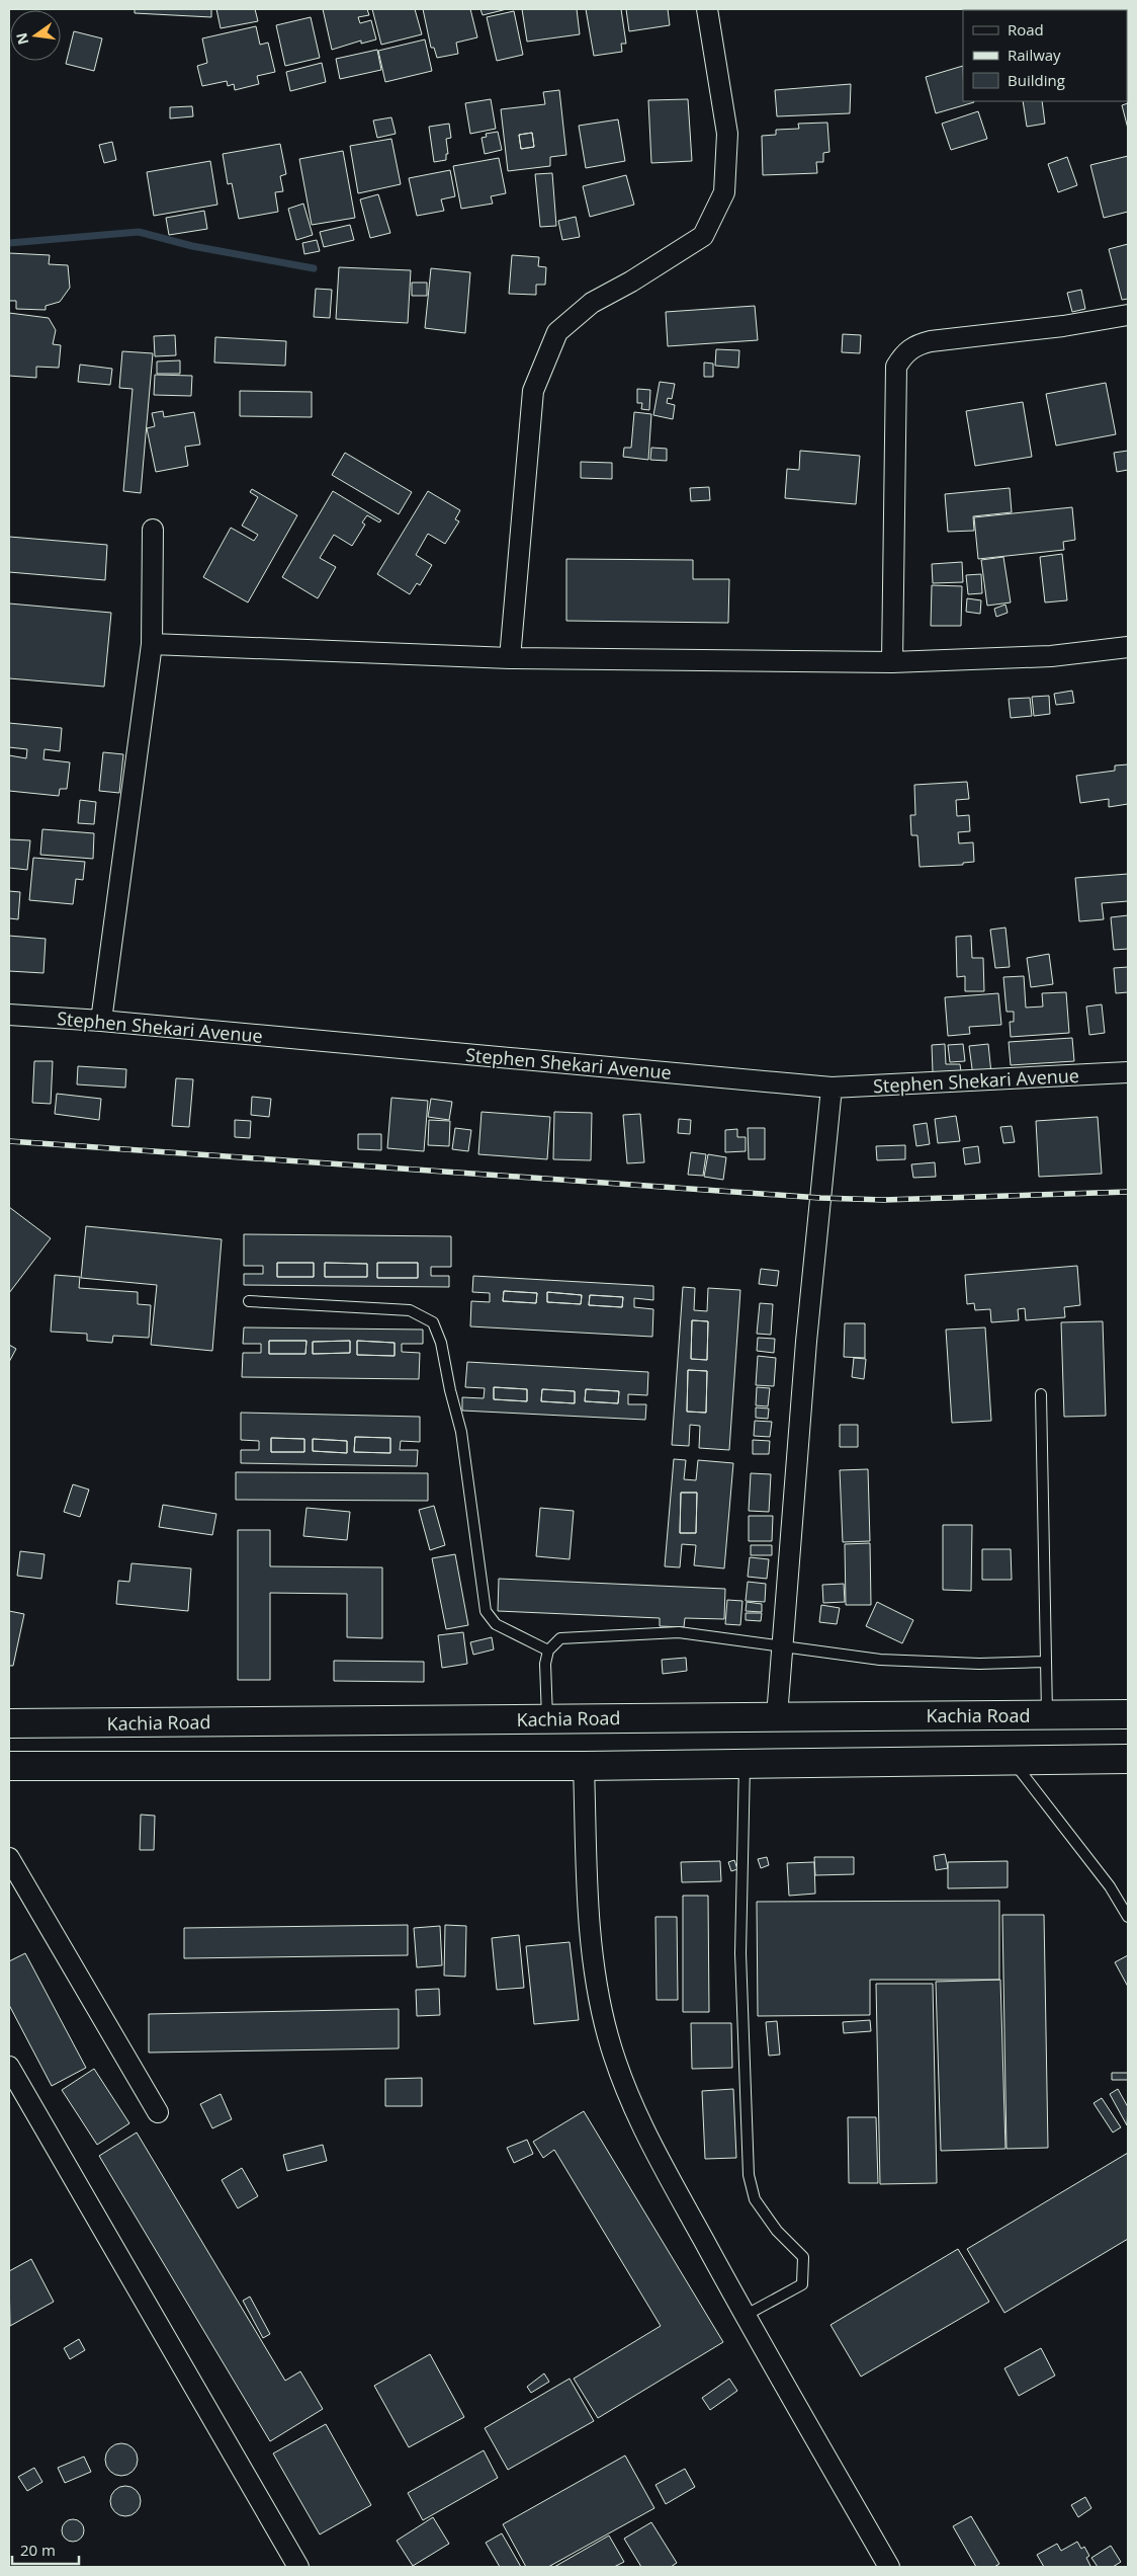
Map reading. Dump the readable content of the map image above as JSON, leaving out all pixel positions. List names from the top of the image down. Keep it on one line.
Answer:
{"streets":{"main road":["Kachia Road"],"street":["Stephen Shekari Avenue"]},"legend":["Road","Railway","Building"],"scale_bar":"20 m","north":"left"}
